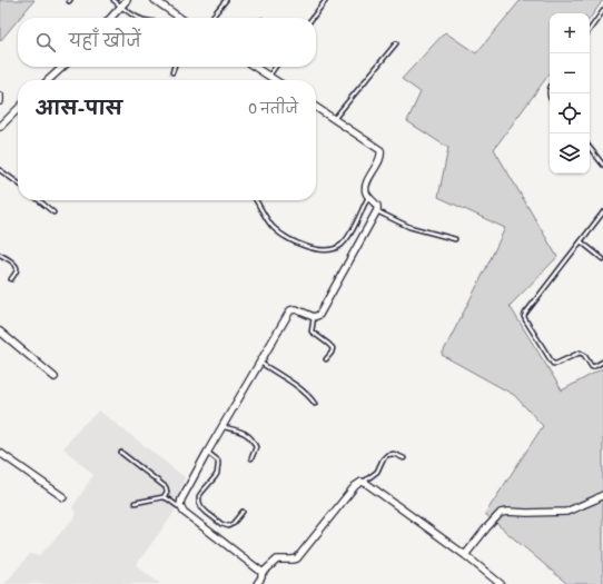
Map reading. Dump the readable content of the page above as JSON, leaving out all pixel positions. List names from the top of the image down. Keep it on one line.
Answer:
{"page":{"map_buttons":["+","−"],"search":"यहाँ खोजें","heading":["आस-पास","0 नतीजे"]}}
